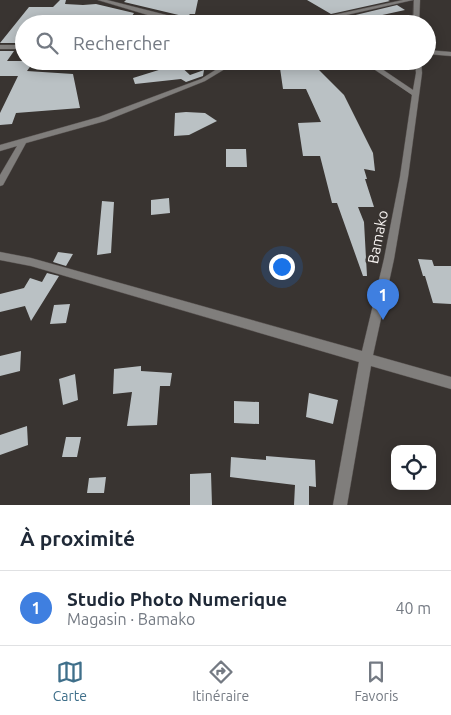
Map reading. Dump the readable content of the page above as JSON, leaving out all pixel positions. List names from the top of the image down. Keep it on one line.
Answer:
{"streets":{"street":["Bamako"]},"page":{"search":"Rechercher","pins":"1","heading":"À proximité","list":[{"mark":"1","name":"Studio Photo Numerique","note":"Magasin · Bamako","value":"40 m"}],"nav":["Carte","Itinéraire","Favoris"]}}
